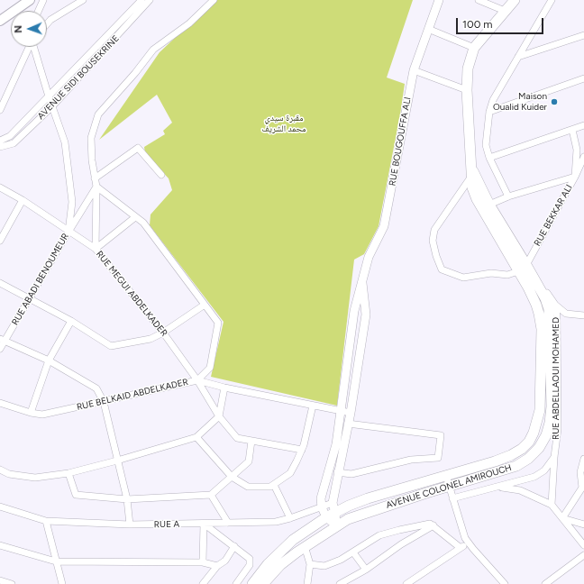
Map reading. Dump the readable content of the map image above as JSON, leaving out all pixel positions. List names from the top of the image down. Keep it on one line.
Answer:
{"streets":{"main road":["AVENUE COLONEL AMIROUCH"],"street":["AVENUE SIDI BOUSEKRINE","RUE BOUGOUFFA ALI","RUE BEKKAR ALI","RUE ABADI BENOUMEUR","RUE MEGUI ABDELKADER","RUE ABDELLAOUI MOHAMED","RUE BELKAID ABDELKADER","RUE A"]},"crossings":[["AVENUE SIDI BOUSEKRINE","RUE ABADI BENOUMEUR"],["RUE BEKKAR ALI","AVENUE COLONEL AMIROUCH"],["RUE ABADI BENOUMEUR","RUE MEGUI ABDELKADER"],["RUE MEGUI ABDELKADER","RUE BELKAID ABDELKADER"],["RUE ABDELLAOUI MOHAMED","AVENUE COLONEL AMIROUCH"],["AVENUE COLONEL AMIROUCH","RUE A"]],"parks":["مقبرة سيدي محمد الشريف"],"places":["Maison Oualid Kuider"],"scale_bar":"100 m","north":"left"}
